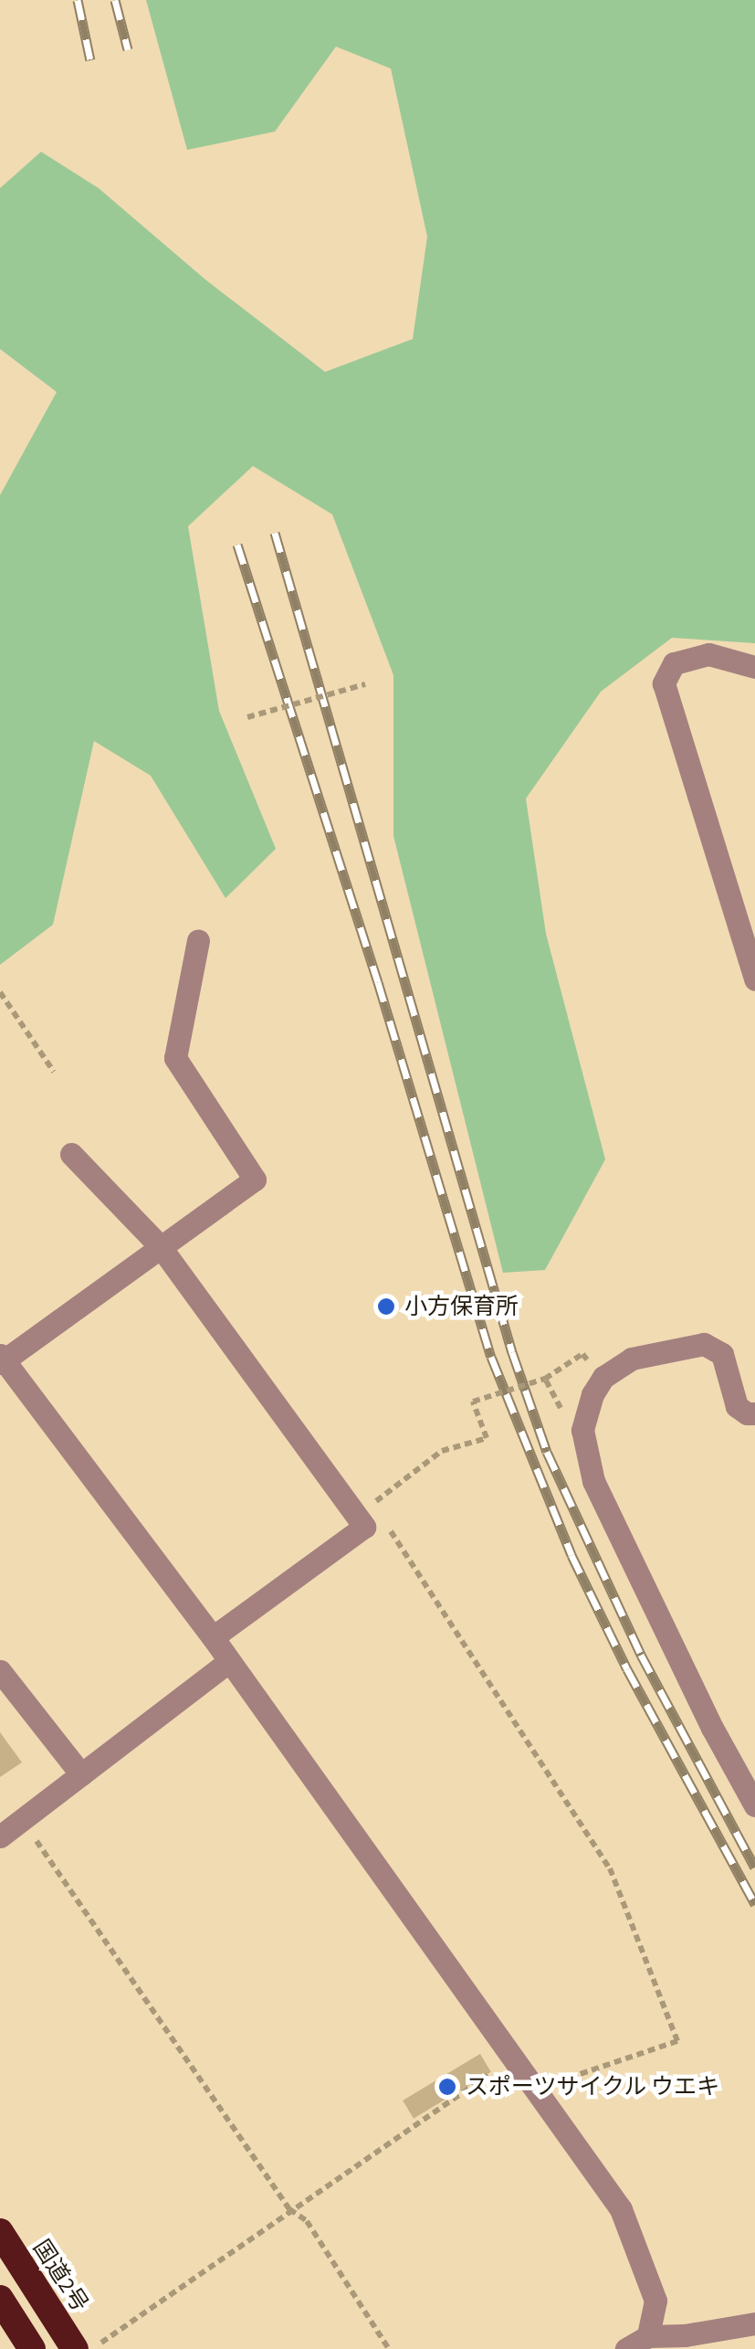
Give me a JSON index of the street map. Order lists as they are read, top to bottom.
{
  "streets": {
    "highway": ["国道2号"]
  },
  "places": ["小方保育所", "スポーツサイクル ウエキ"]
}
